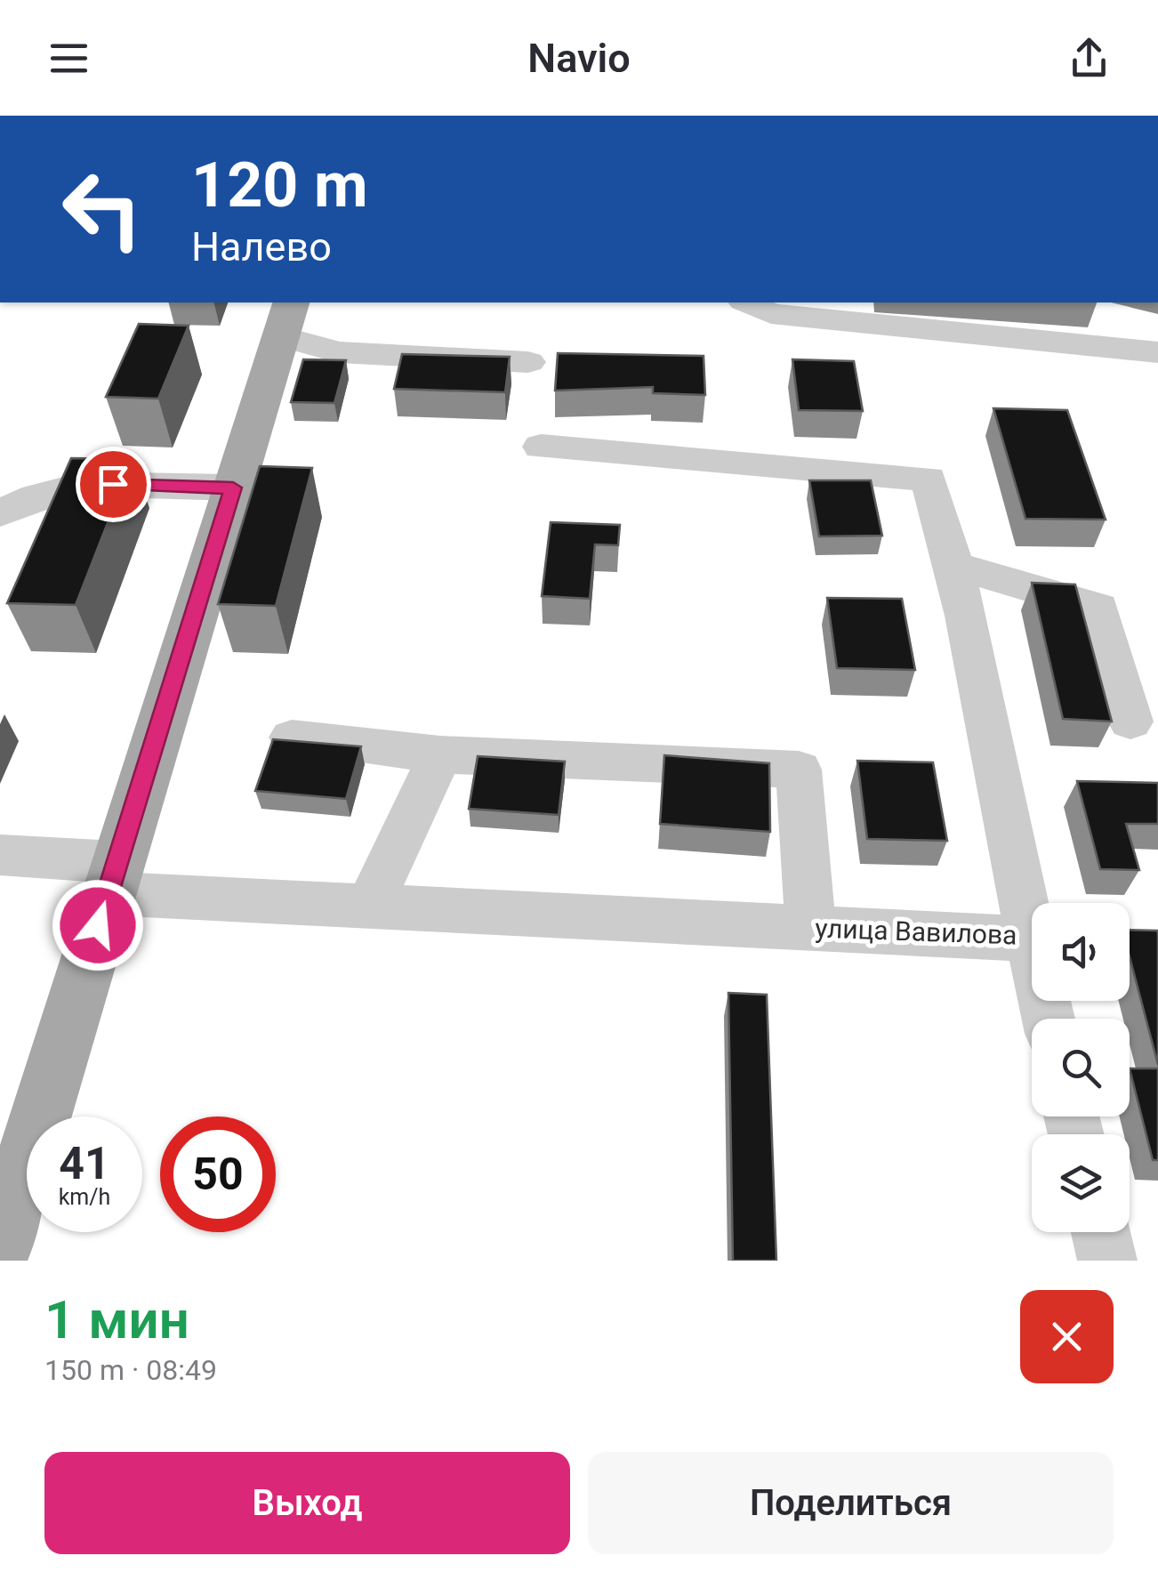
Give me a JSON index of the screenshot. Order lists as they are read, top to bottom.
{
  "streets": {
    "street": ["улица Вавилова"]
  },
  "page": {
    "header": "Navio",
    "turn": ["120 m", "Налево"],
    "speed": "41 km/h",
    "limit": "50",
    "heading": ["1 мин", "150 m · 08:49"],
    "buttons": ["Выход", "Поделиться"]
  }
}
